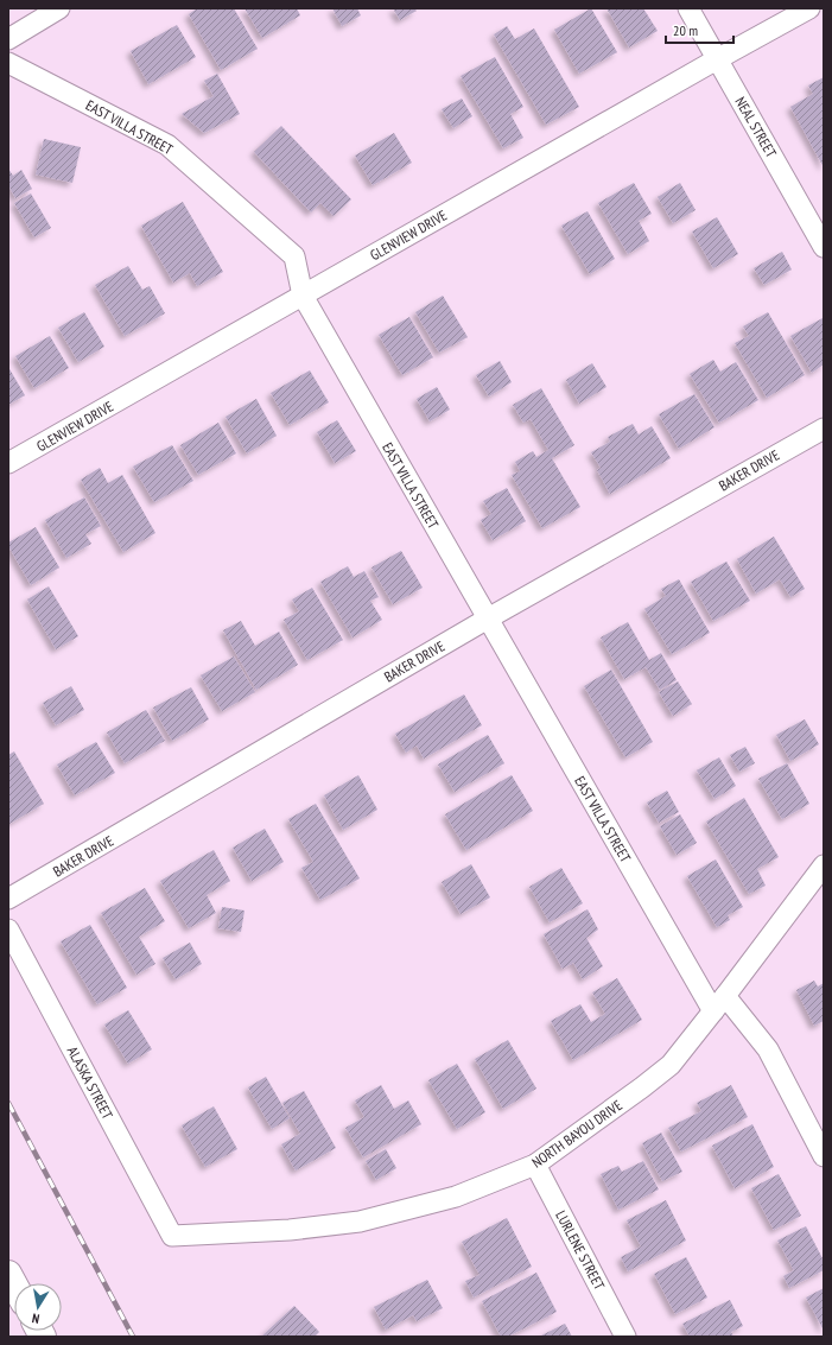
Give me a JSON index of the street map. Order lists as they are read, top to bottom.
{
  "streets": {
    "street": [
      "EAST VILLA STREET",
      "NEAL STREET",
      "GLENVIEW DRIVE",
      "BAKER DRIVE",
      "ALASKA STREET",
      "NORTH BAYOU DRIVE",
      "LURLENE STREET"
    ]
  },
  "crossings": [
    ["EAST VILLA STREET", "GLENVIEW DRIVE"],
    ["EAST VILLA STREET", "BAKER DRIVE"],
    ["EAST VILLA STREET", "NORTH BAYOU DRIVE"],
    ["NEAL STREET", "GLENVIEW DRIVE"],
    ["ALASKA STREET", "NORTH BAYOU DRIVE"],
    ["NORTH BAYOU DRIVE", "LURLENE STREET"]
  ],
  "scale_bar": "20 m",
  "north": "bottom"
}
